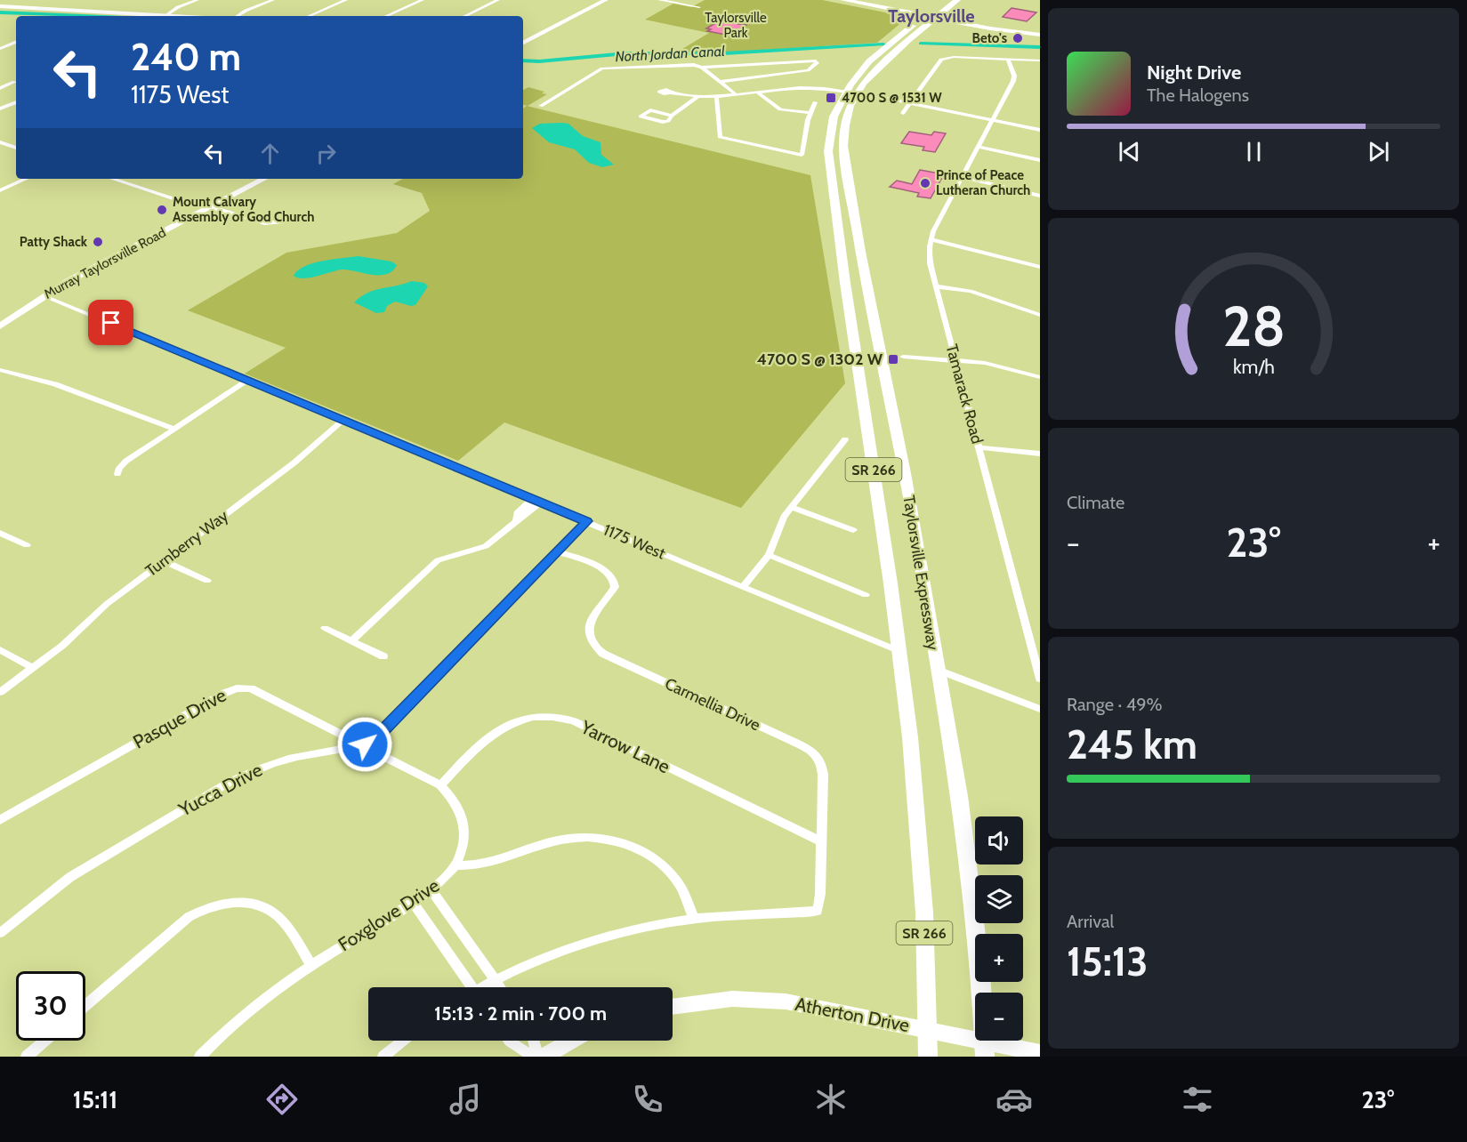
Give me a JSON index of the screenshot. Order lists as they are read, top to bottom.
{
  "streets": {
    "main road": ["SR 266", "Taylorsville Expressway"],
    "street": [
      "Murray Taylorsville Road",
      "Tamarack Road",
      "1175 West",
      "Turnberry Way",
      "Carmellia Drive",
      "Pasque Drive",
      "Yarrow Lane",
      "Yucca Drive",
      "Foxglove Drive",
      "Atherton Drive"
    ]
  },
  "crossings": [
    ["Murray Taylorsville Road", "1175 West"],
    ["SR 266", "Taylorsville Expressway"],
    ["1175 West", "Turnberry Way"],
    ["1175 West", "Taylorsville Expressway"],
    ["Taylorsville Expressway", "Atherton Drive"],
    ["Carmellia Drive", "Yarrow Lane"],
    ["Pasque Drive", "Yucca Drive"]
  ],
  "districts": ["Taylorsville"],
  "water": ["North Jordan Canal"],
  "parks": ["Taylorsville Park"],
  "places": {
    "other": [
      "Beto's",
      "Prince of Peace Lutheran Church",
      "Mount Calvary Assembly of God Church",
      "Patty Shack"
    ],
    "transit": ["4700 S @ 1531 W", "4700 S @ 1302 W"]
  },
  "page": {
    "turn": ["240 m", "1175 West"],
    "song": ["Night Drive", "The Halogens"],
    "tile": [
      "Climate",
      ["Range · 49%", "245 km"],
      ["Arrival", "15:13"]
    ],
    "heat": ["−", "23°", "+"],
    "map_buttons": ["+", "−"],
    "limit": "30",
    "trip": "15:13 · 2 min · 700 m",
    "tabs": ["15:11", "23°"],
    "gauge": ["28", "km/h"]
  }
}
